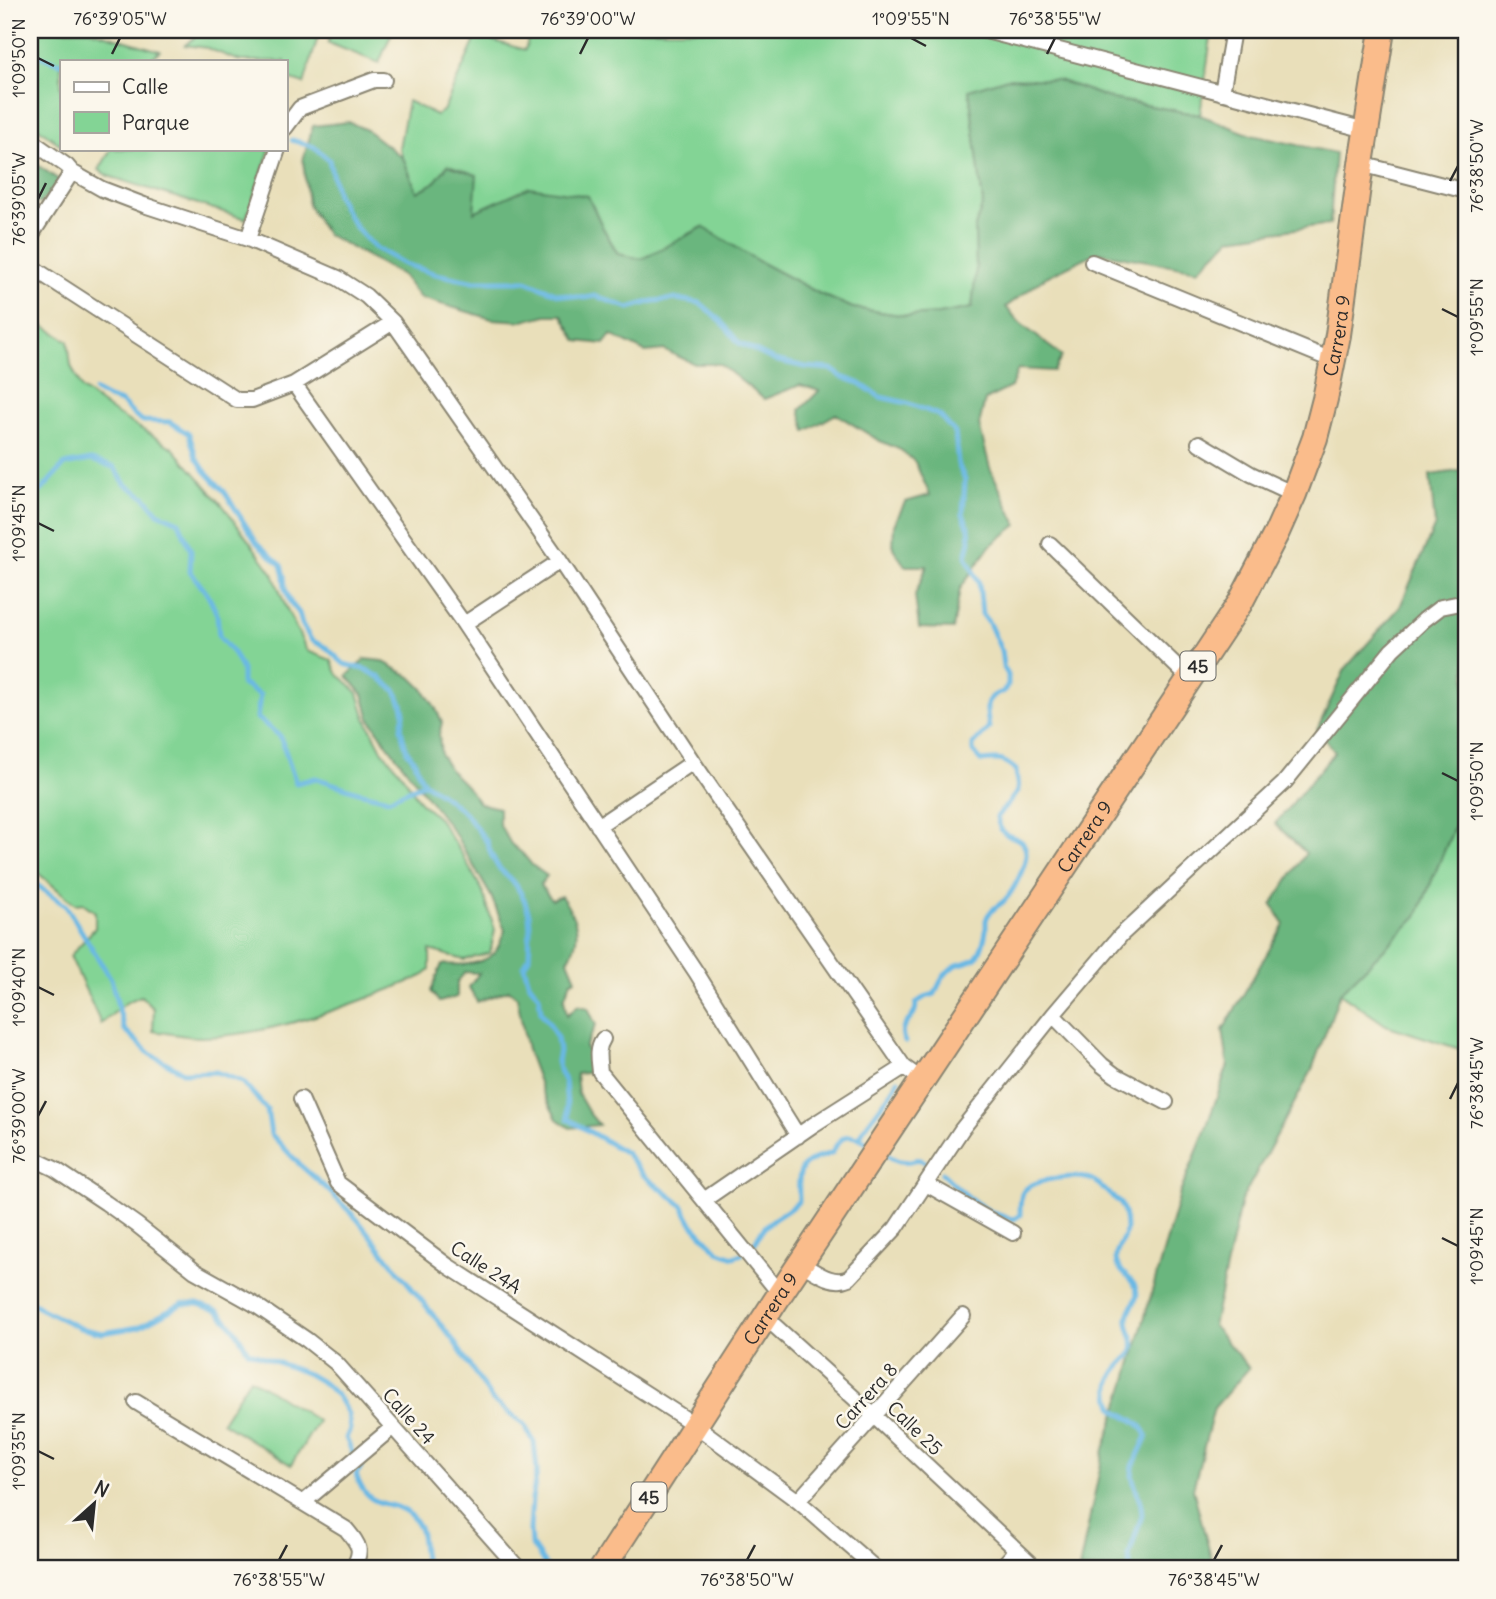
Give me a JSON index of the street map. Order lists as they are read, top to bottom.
{
  "streets": {
    "highway": ["Carrera 9", "45"],
    "street": [
      "Calle 24A",
      "Carrera 8",
      "Calle 24",
      "Calle 25"
    ]
  },
  "crossings": [
    ["Carrera 9", "Calle 24A"],
    ["Carrera 9", "Calle 25"],
    ["Carrera 8", "Calle 25"]
  ],
  "legend": ["Calle", "Parque"],
  "north": "top right",
  "coordinates": [
    "76°39'05\"W",
    "76°39'00\"W",
    "1°09'55\"N",
    "76°38'55\"W",
    "1°09'50\"N",
    "76°38'50\"W",
    "1°09'45\"N",
    "1°09'40\"N",
    "76°38'45\"W",
    "1°09'35\"N"
  ]
}
